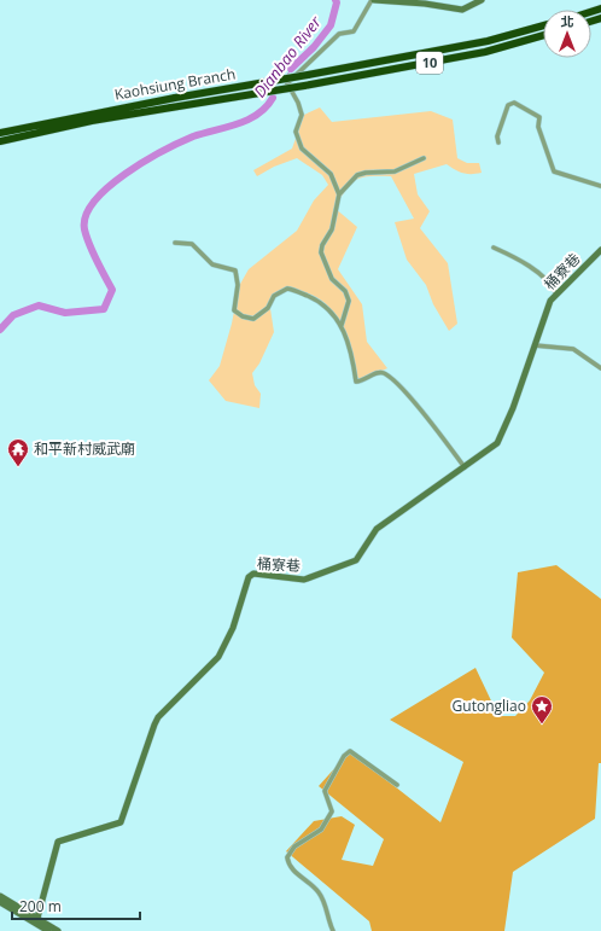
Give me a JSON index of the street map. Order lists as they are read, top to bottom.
{
  "streets": {
    "highway": ["10", "Kaohsiung Branch"],
    "street": ["桶寮巷"]
  },
  "water": ["Dianbao River"],
  "places": {
    "temple": ["和平新村威武廟"],
    "place": ["Gutongliao"]
  },
  "scale_bar": "200 m",
  "north": "top"
}
